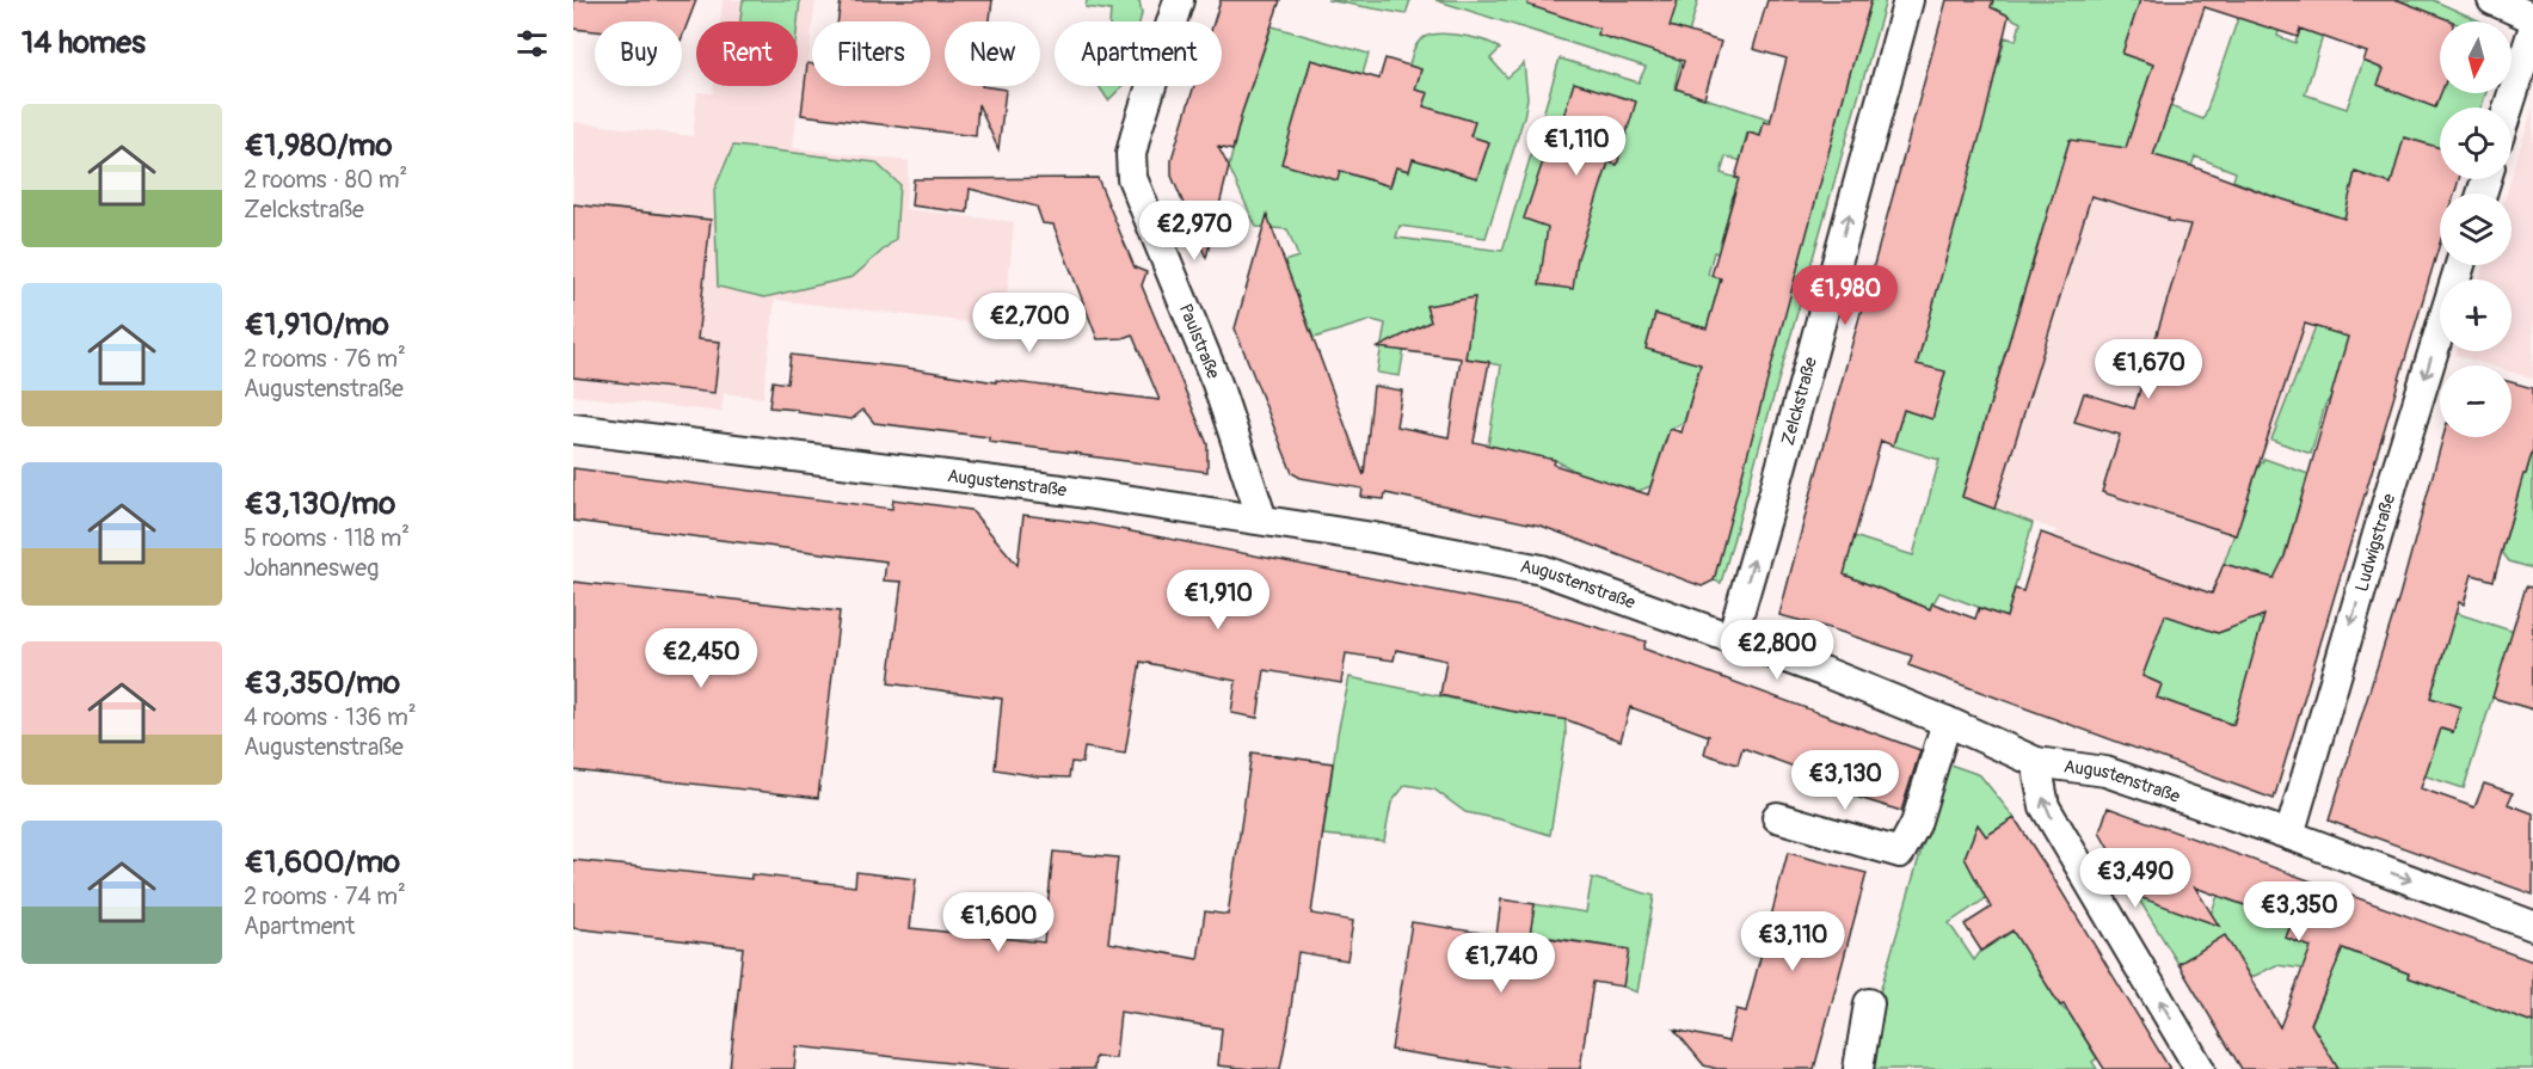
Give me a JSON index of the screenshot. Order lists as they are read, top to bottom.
{
  "streets": {
    "street": [
      "Paulstraße",
      "Zelckstraße",
      "Augustenstraße",
      "Ludwigstraße"
    ]
  },
  "crossings": [
    ["Paulstraße", "Augustenstraße"],
    ["Zelckstraße", "Augustenstraße"],
    ["Augustenstraße", "Ludwigstraße"]
  ],
  "one_way": ["Zelckstraße", "Ludwigstraße"],
  "north": "bottom",
  "page": {
    "heading": "14 homes",
    "map_buttons": ["+", "−"],
    "chip": [
      "Buy",
      "Rent",
      "Filters",
      "New",
      "Apartment"
    ],
    "list": [
      {
        "name": "€1,980/mo",
        "note": "2 rooms · 80 m² · Zelckstraße"
      },
      {
        "name": "€1,910/mo",
        "note": "2 rooms · 76 m² · Augustenstraße"
      },
      {
        "name": "€3,130/mo",
        "note": "5 rooms · 118 m² · Johannesweg"
      },
      {
        "name": "€3,350/mo",
        "note": "4 rooms · 136 m² · Augustenstraße"
      },
      {
        "name": "€1,600/mo",
        "note": "2 rooms · 74 m² · Apartment"
      }
    ],
    "price": [
      "€1,110",
      "€2,970",
      "€1,980",
      "€2,700",
      "€1,670",
      "€1,910",
      "€2,800",
      "€2,450",
      "€3,130",
      "€3,490",
      "€3,350",
      "€1,600",
      "€3,110",
      "€1,740"
    ]
  }
}
